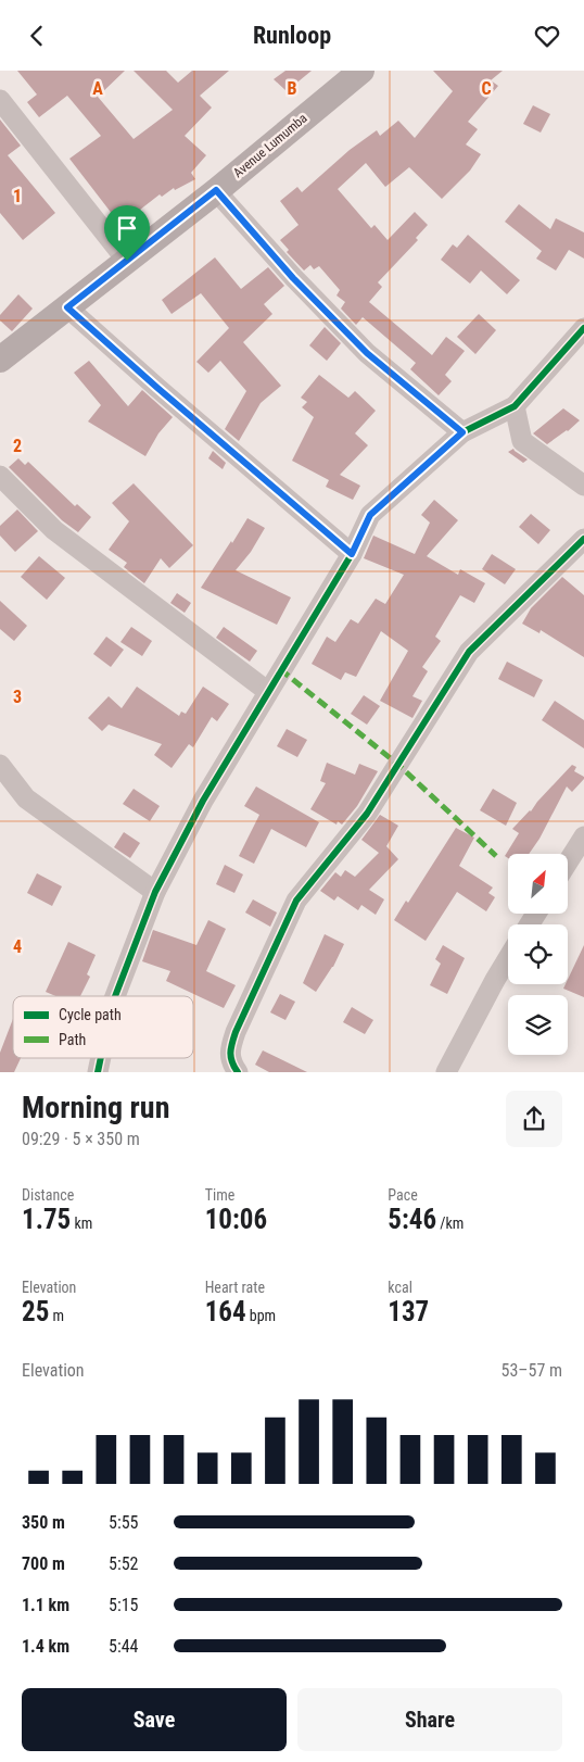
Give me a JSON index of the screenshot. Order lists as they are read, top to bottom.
{
  "streets": {
    "main road": ["Avenue Lumumba"]
  },
  "legend": ["Cycle path", "Path"],
  "north": "top right",
  "page": {
    "header": "Runloop",
    "heading": ["Morning run", "09:29 · 5 × 350 m"],
    "stats": [
      ["Distance", "1.75 km"],
      ["Time", "10:06"],
      ["Pace", "5:46 /km"],
      ["Elevation", "25 m"],
      ["Heart rate", "164 bpm"],
      ["kcal", "137"]
    ],
    "chart": ["Elevation", "53–57 m"],
    "list": [
      {
        "name": "350 m",
        "note": "5:55"
      },
      {
        "name": "700 m",
        "note": "5:52"
      },
      {
        "name": "1.1 km",
        "note": "5:15"
      },
      {
        "name": "1.4 km",
        "note": "5:44"
      }
    ],
    "buttons": ["Save", "Share"]
  },
  "grid": {
    "columns": ["A", "B", "C"],
    "rows": [
      "1",
      "2",
      "3",
      "4"
    ]
  }
}
